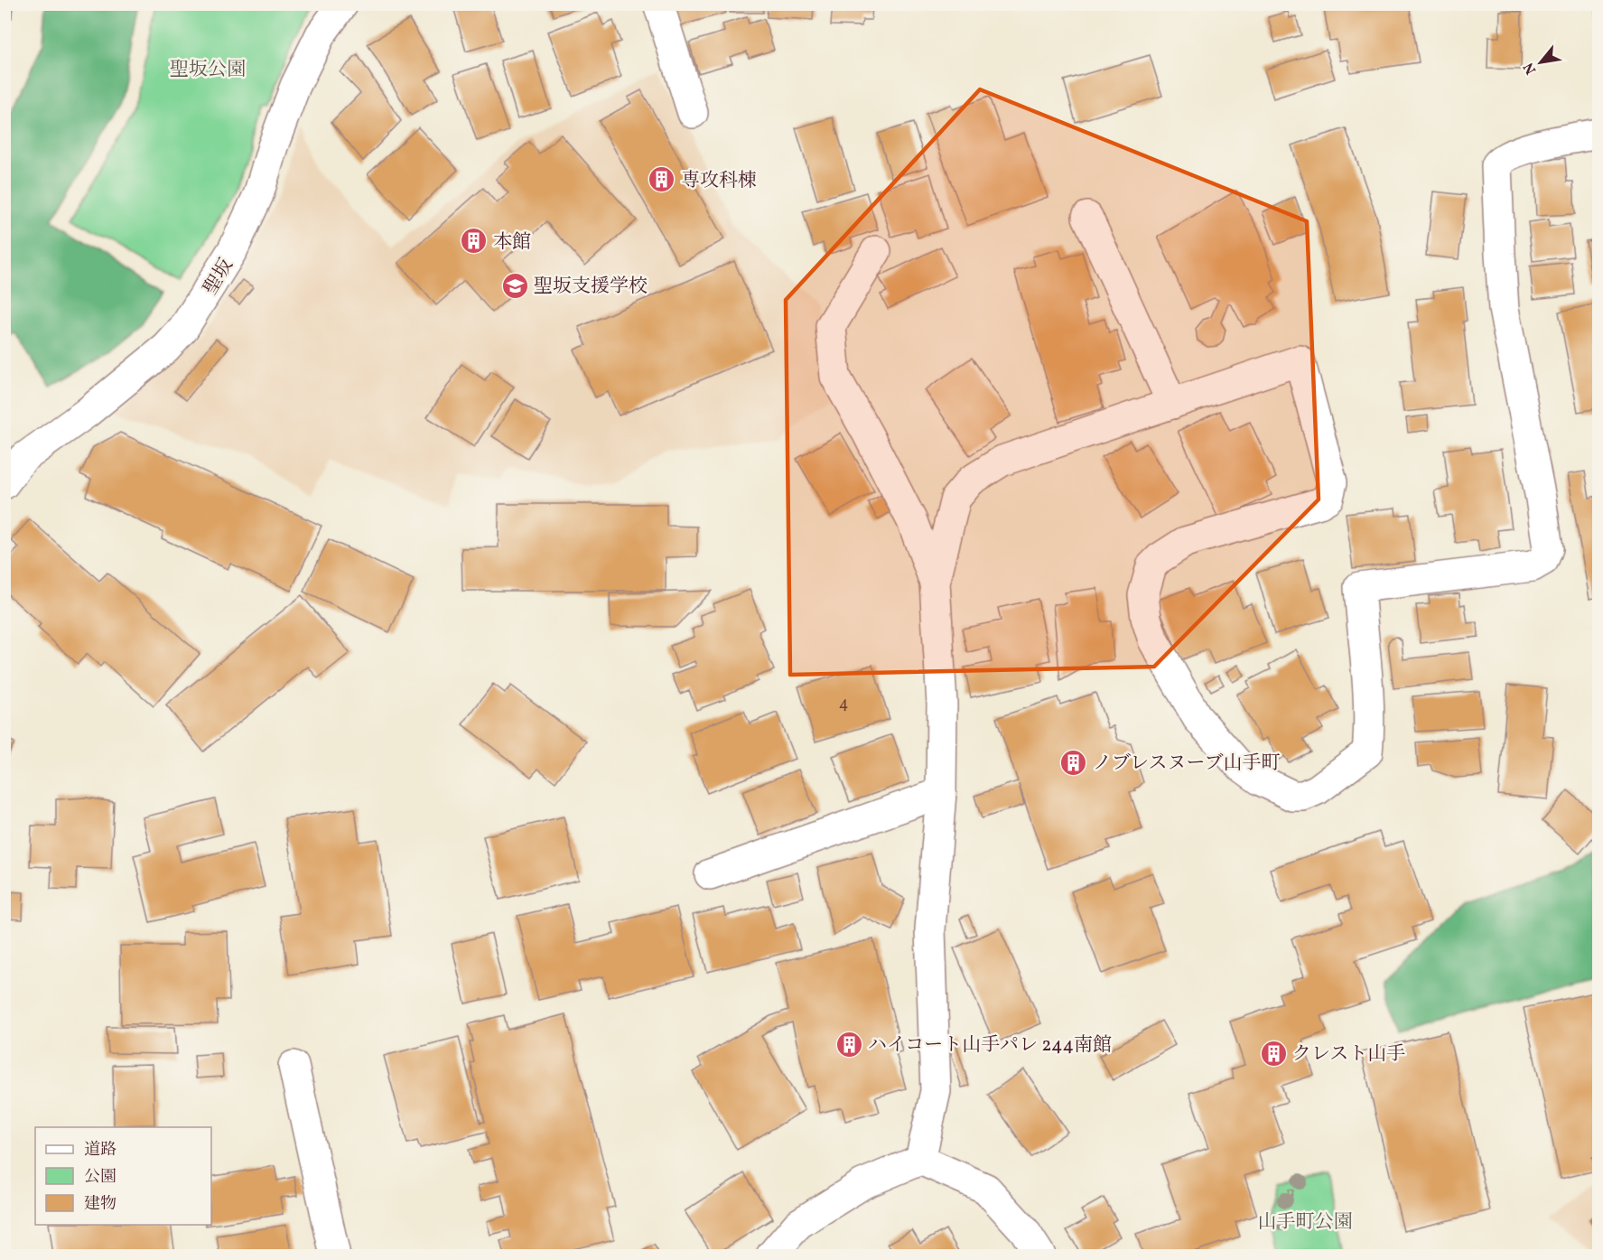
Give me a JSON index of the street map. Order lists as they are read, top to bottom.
{
  "streets": {
    "street": ["聖坂"]
  },
  "parks": ["聖坂公園", "山手町公園"],
  "places": {
    "building": [
      "専攻科棟",
      "本館",
      "ノブレスヌーブ山手町",
      "ハイコート山手パレ 244南館",
      "クレスト山手"
    ],
    "school or university": ["聖坂支援学校"]
  },
  "house_numbers": ["4"],
  "legend": ["道路", "公園", "建物"],
  "north": "bottom left"
}
